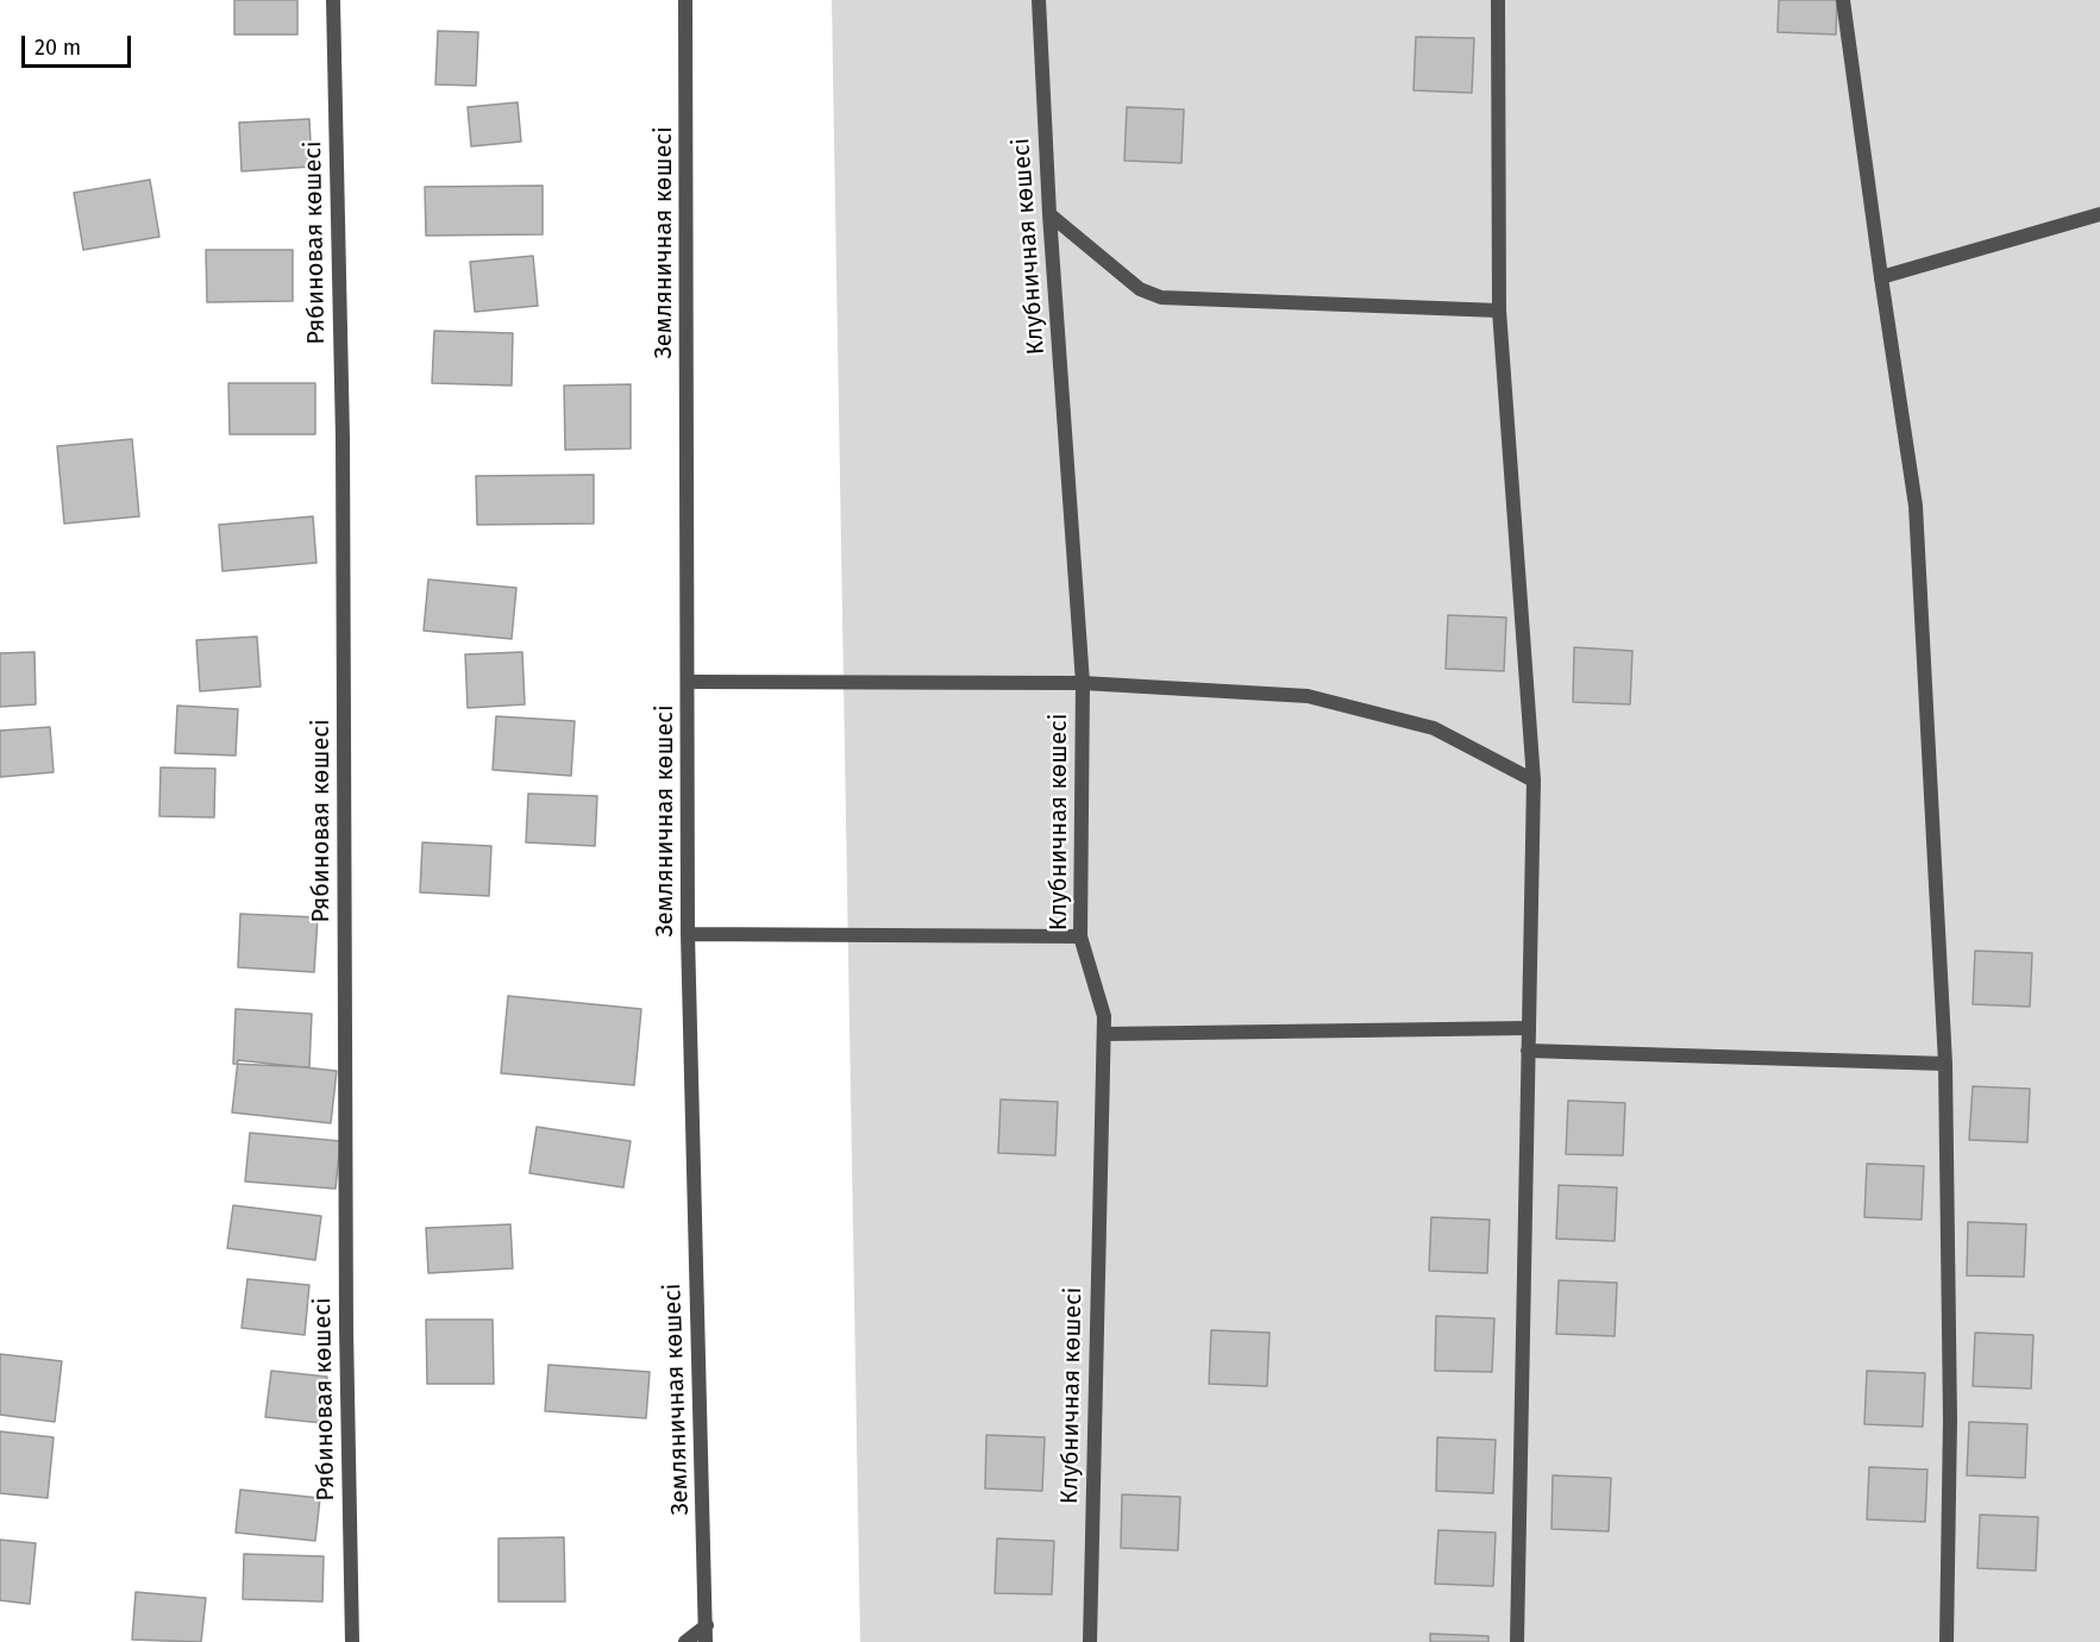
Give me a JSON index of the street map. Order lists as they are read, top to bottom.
{
  "streets": {
    "street": ["Рябиновая көшесі", "Земляничная көшесі", "Клубничная көшесі"]
  },
  "scale_bar": "20 m"
}
